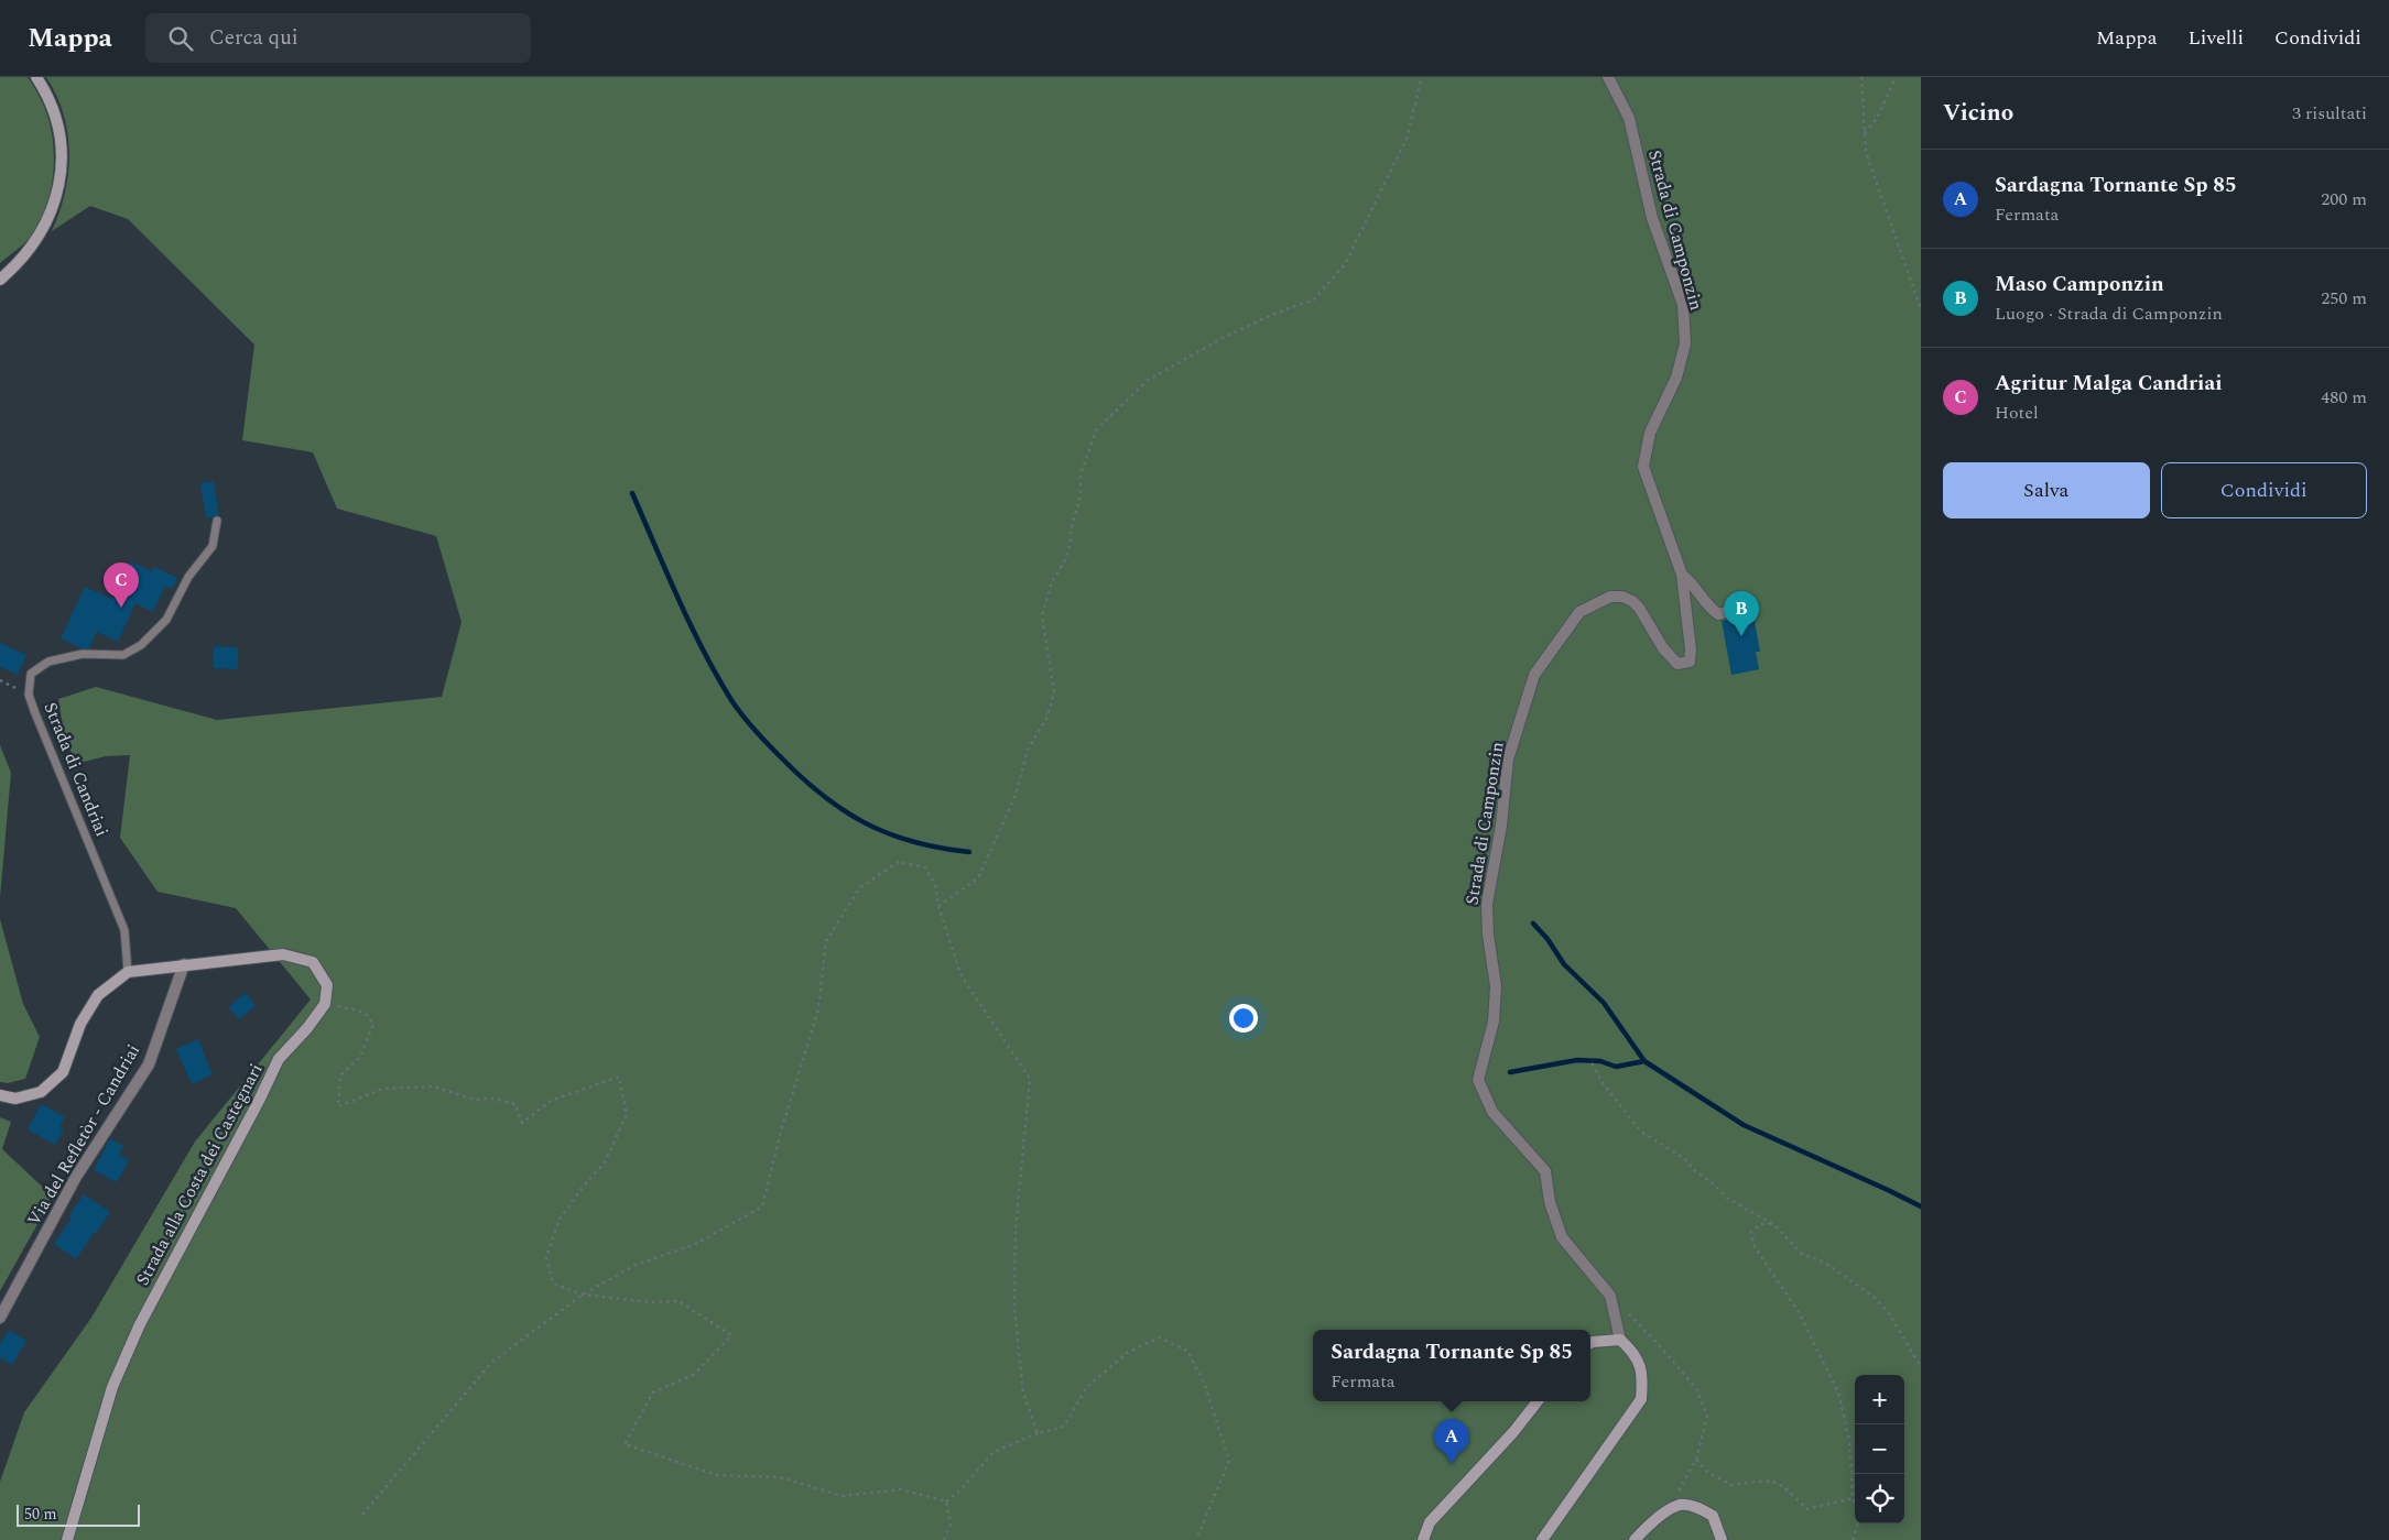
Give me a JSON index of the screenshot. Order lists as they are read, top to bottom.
{
  "streets": {
    "street": ["Strada di Camponzin", "Via del Refletòr - Candriai", "Strada alla Costa dei Castegnari"],
    "lane": ["Strada di Candriai"]
  },
  "crossings": [
    ["Via del Refletòr - Candriai", "Strada alla Costa dei Castegnari"]
  ],
  "scale_bar": "50 m",
  "page": {
    "header": "Mappa",
    "search": "Cerca qui",
    "nav": ["Mappa", "Livelli", "Condividi"],
    "heading": ["Vicino", "3 risultati"],
    "list": [
      {
        "mark": "A",
        "name": "Sardagna Tornante Sp 85",
        "note": "Fermata",
        "value": "200 m"
      },
      {
        "mark": "B",
        "name": "Maso Camponzin",
        "note": "Luogo · Strada di Camponzin",
        "value": "250 m"
      },
      {
        "mark": "C",
        "name": "Agritur Malga Candriai",
        "note": "Hotel",
        "value": "480 m"
      }
    ],
    "buttons": ["Salva", "Condividi"],
    "pins": ["C", "B", "A"],
    "popup": ["Sardagna Tornante Sp 85", "Fermata"],
    "map_buttons": ["+", "−"],
    "scale": "50 m"
  }
}
